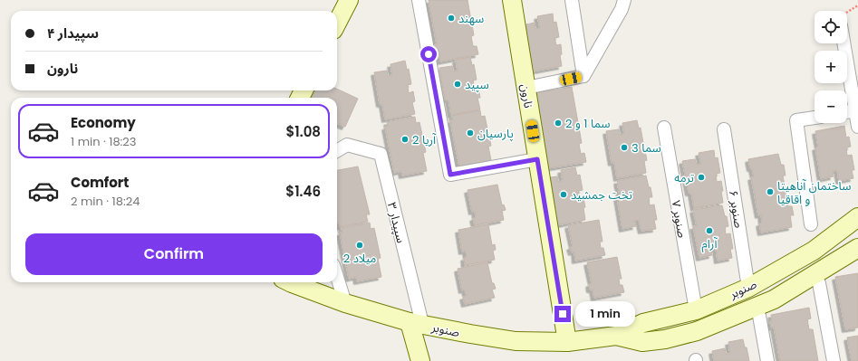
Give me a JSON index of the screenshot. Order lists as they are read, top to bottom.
{
  "streets": {
    "street": [
      "نارون",
      "صنوبر ۶",
      "صنوبر ۷",
      "سپیدار ۳",
      "صنوبر"
    ]
  },
  "crossings": [
    ["نارون", "صنوبر"],
    ["صنوبر ۶", "صنوبر"],
    ["صنوبر ۷", "صنوبر"],
    ["سپیدار ۳", "صنوبر"]
  ],
  "places": [
    "سهند",
    "سپید",
    "سما 1 و 2",
    "پارسیان",
    "آریا 2",
    "سما 3",
    "ترمه",
    "ساختمان آناهیتا و اقاقیا",
    "تخت جمشید",
    "آرام",
    "میلاد 2"
  ],
  "page": {
    "map_buttons": ["+", "−"],
    "banner": ["سپیدار ۴", "نارون"],
    "list": [
      {
        "name": "Economy",
        "note": "1 min · 18:23",
        "value": "$1.08"
      },
      {
        "name": "Comfort",
        "note": "2 min · 18:24",
        "value": "$1.46"
      }
    ],
    "buttons": "Confirm",
    "bubble": "1 min"
  }
}
